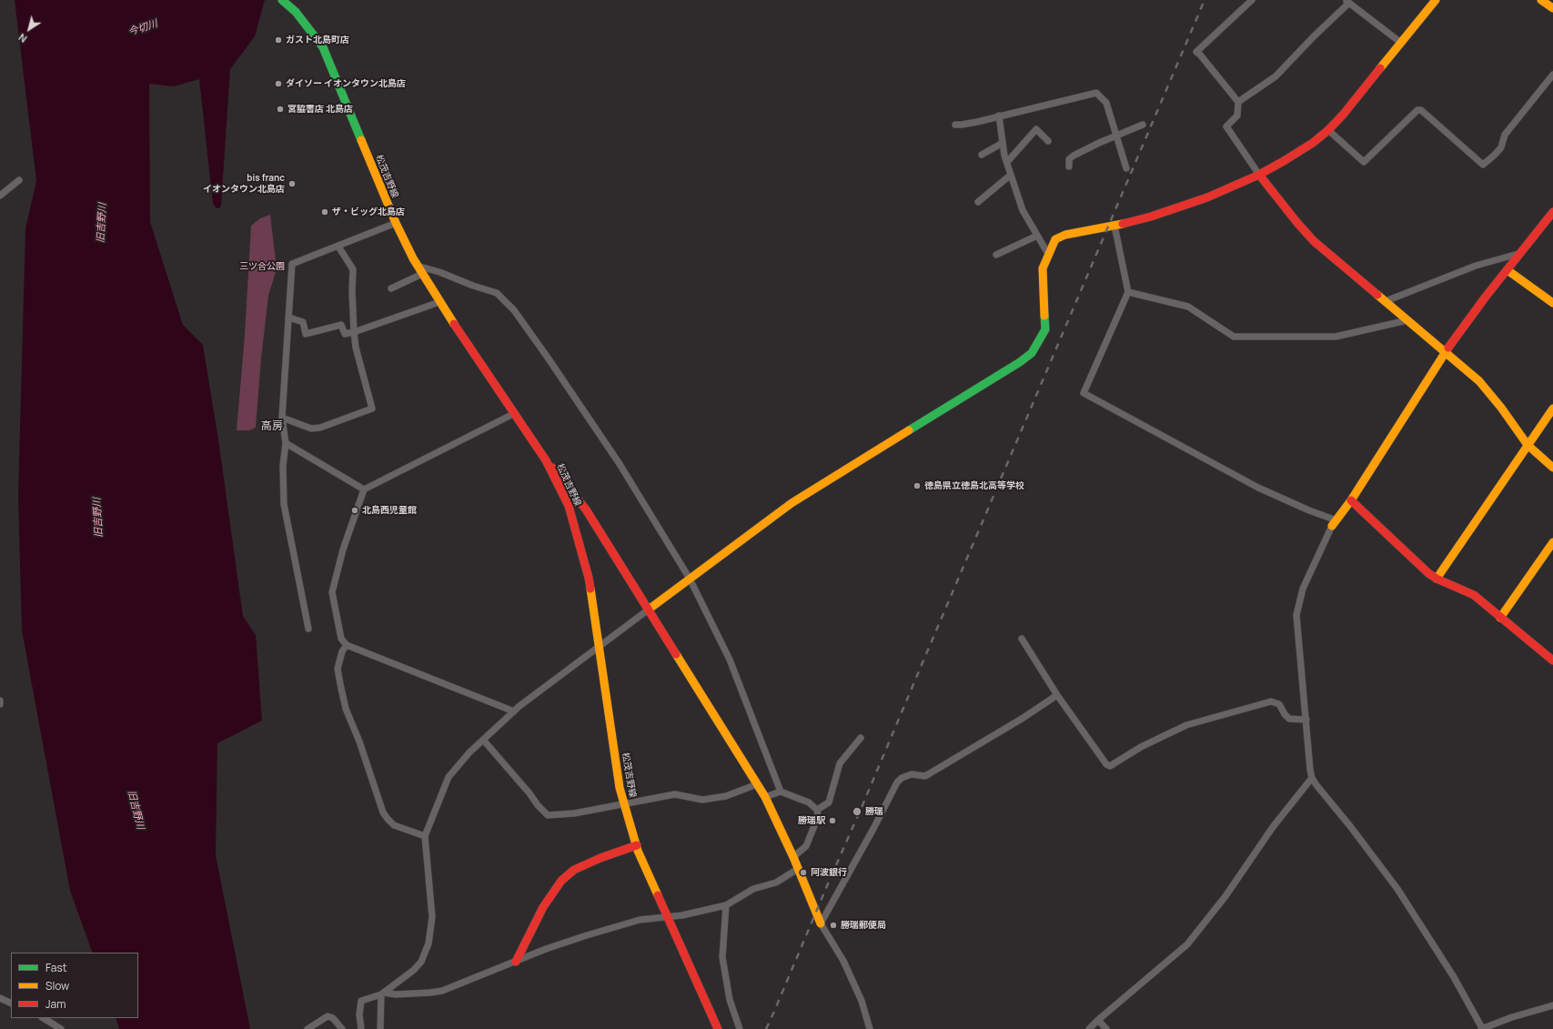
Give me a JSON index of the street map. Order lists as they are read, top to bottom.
{
  "streets": {
    "street": ["松茂吉野線"]
  },
  "districts": ["高房"],
  "water": ["今切川", "旧吉野川"],
  "parks": ["三ツ合公園"],
  "places": [
    "ガスト北島町店",
    "ダイソー イオンタウン北島店",
    "宮脇書店 北島店",
    "bis franc イオンタウン北島店",
    "ザ・ビッグ北島店",
    "徳島県立徳島北高等学校",
    "北島西児童館",
    "勝瑞",
    "勝瑞駅",
    "阿波銀行",
    "勝瑞郵便局"
  ],
  "legend": ["Fast", "Slow", "Jam"],
  "north": "bottom left"
}
